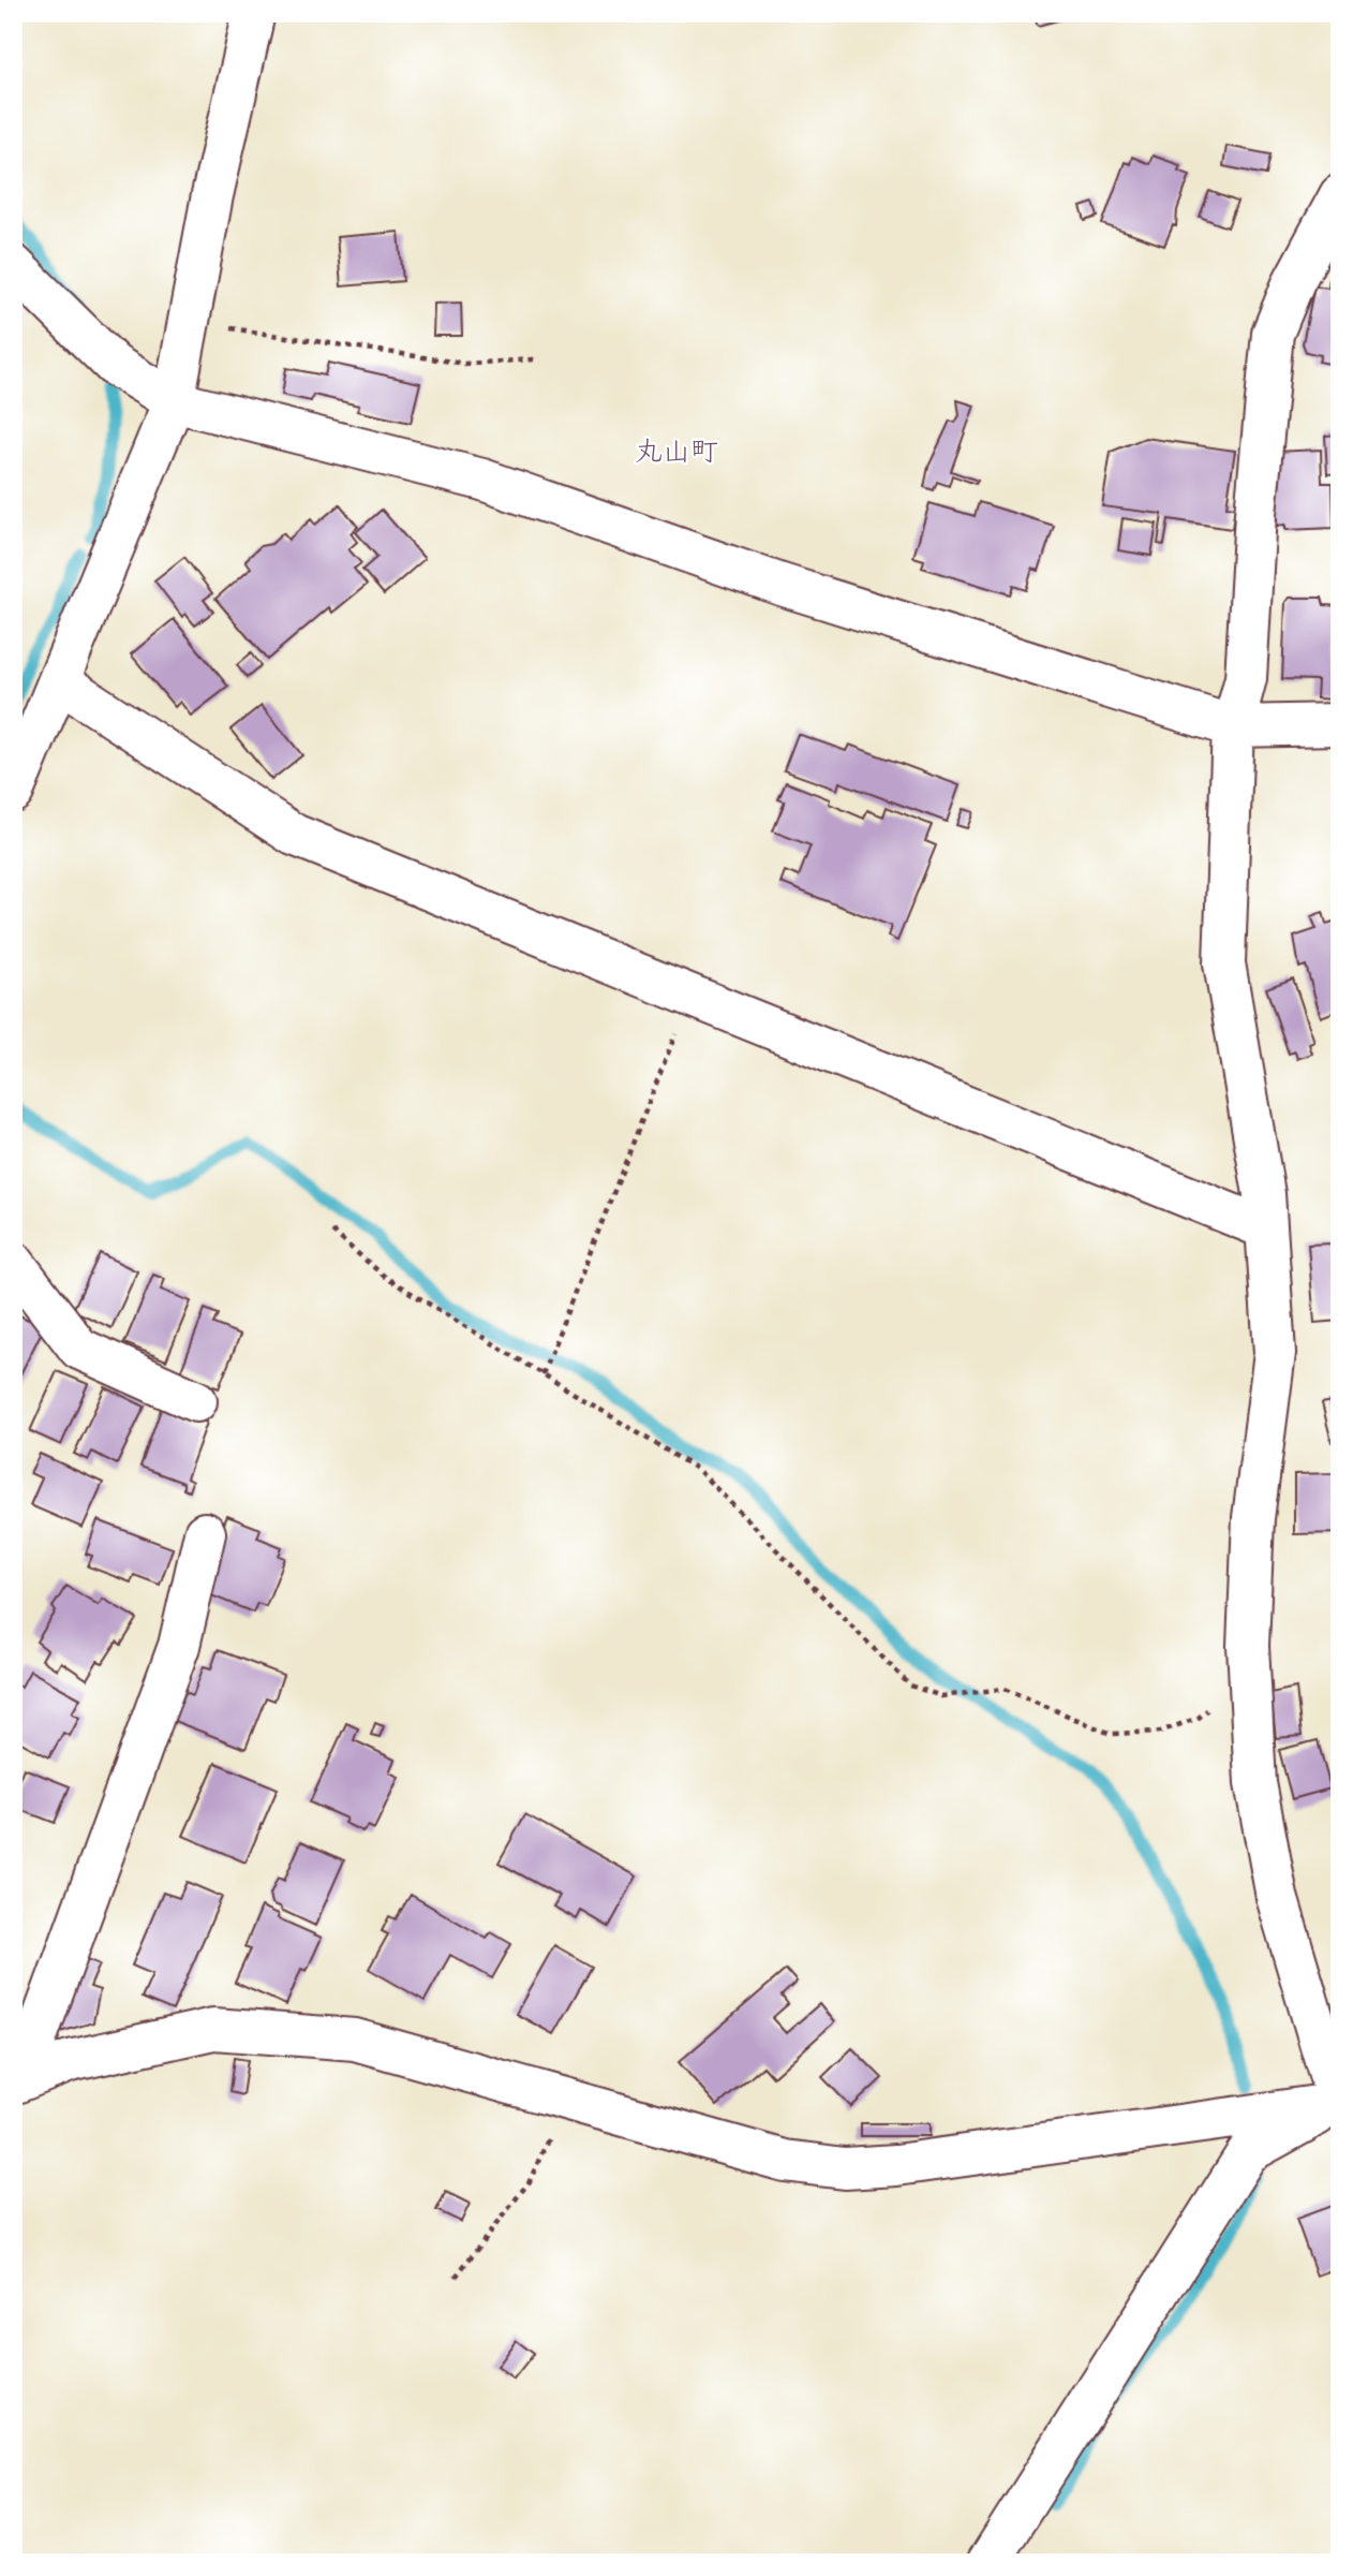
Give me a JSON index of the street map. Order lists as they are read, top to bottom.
{
  "districts": ["丸山町"]
}
